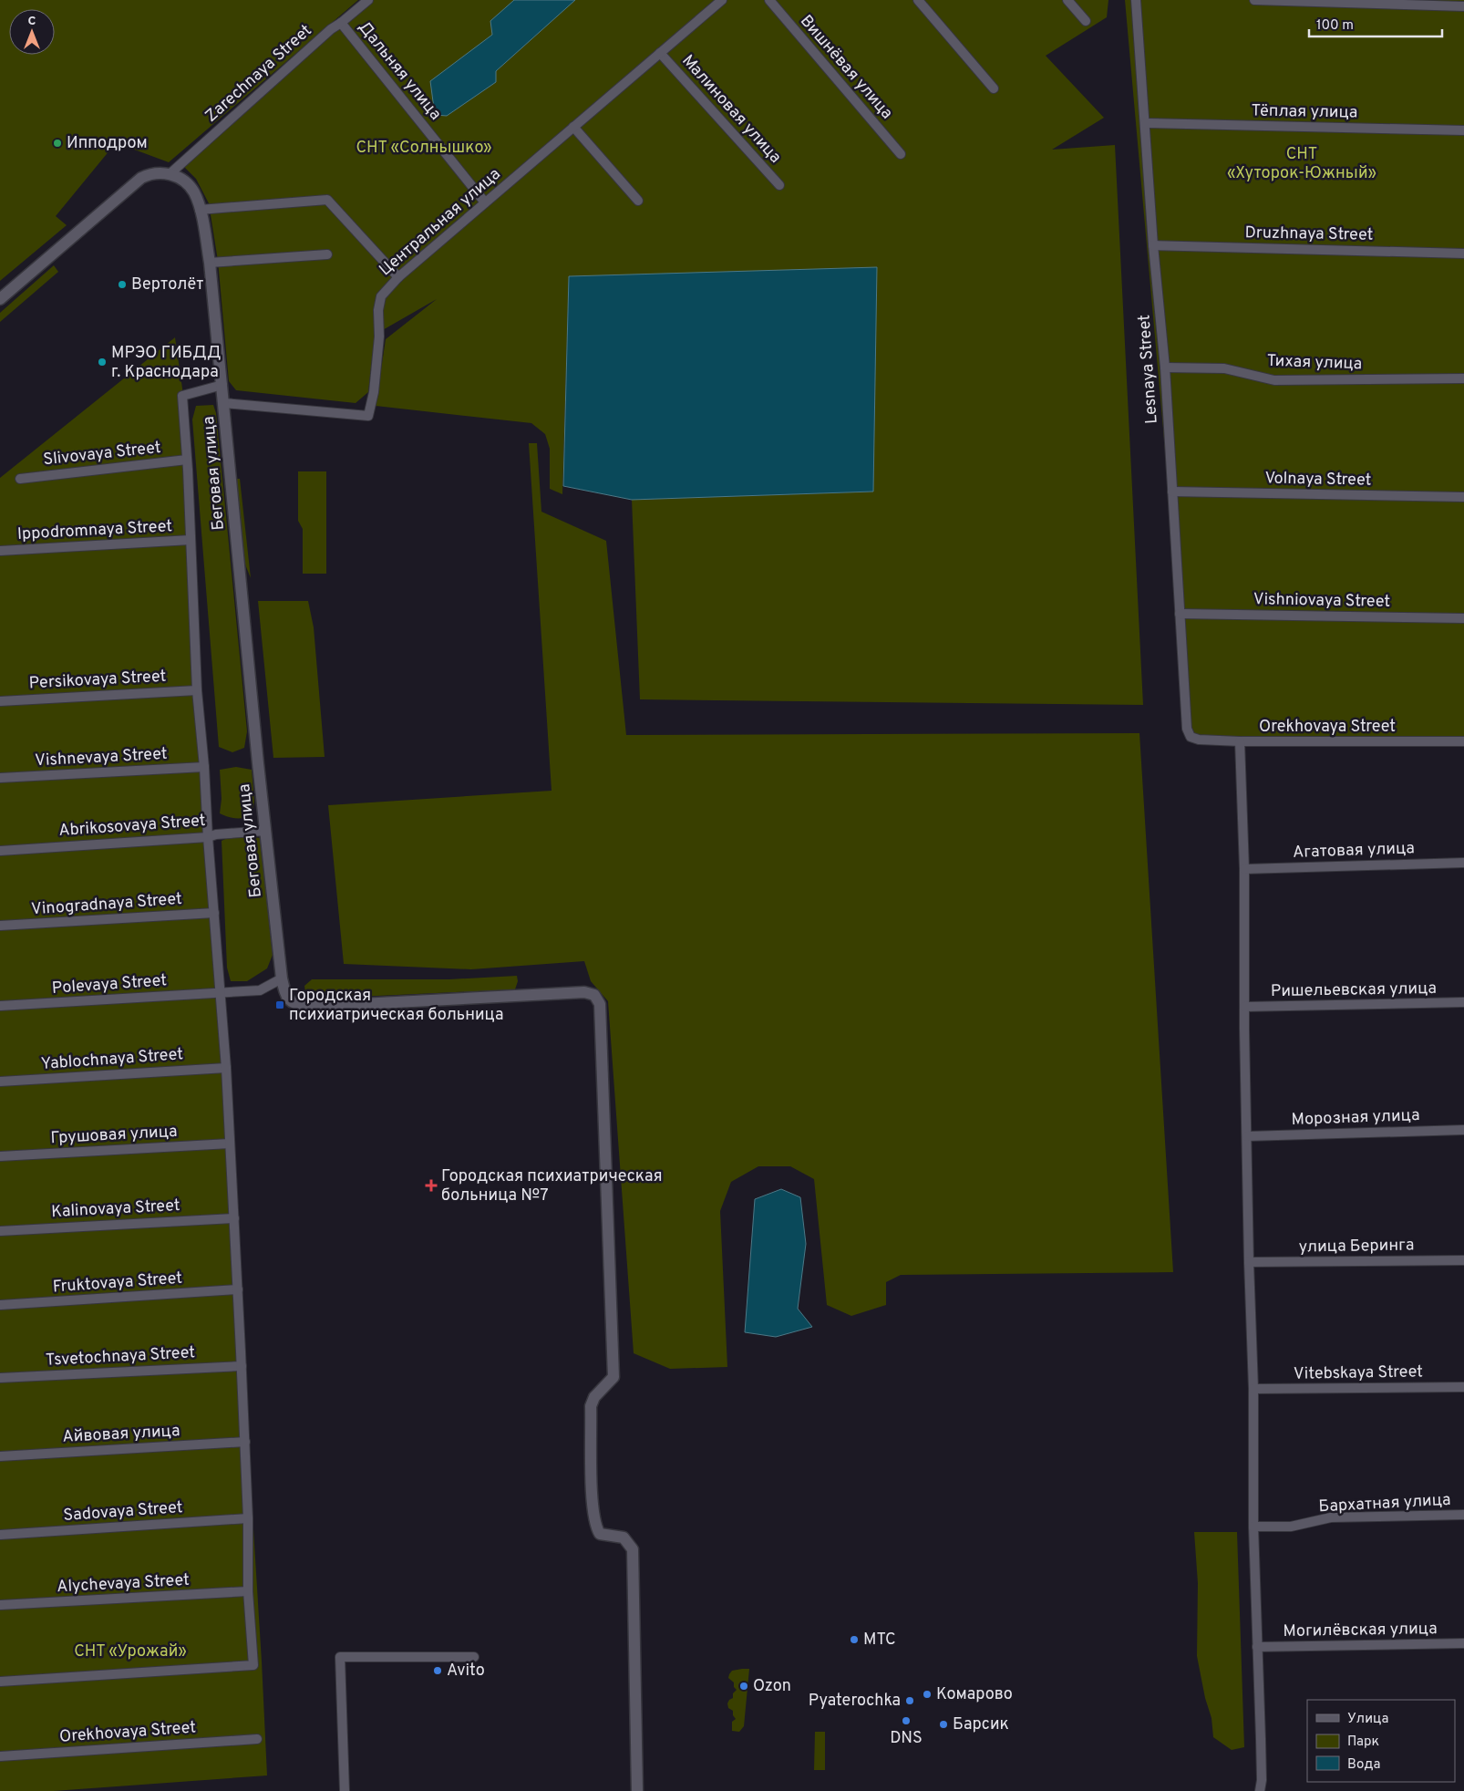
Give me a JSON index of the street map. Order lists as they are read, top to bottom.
{
  "streets": {
    "street": [
      "Вишнёвая улица",
      "Дальняя улица",
      "Zarechnaya Street",
      "Малиновая улица",
      "Тёплая улица",
      "Центральная улица",
      "Druzhnaya Street",
      "Тихая улица",
      "Lesnaya Street",
      "Slivovaya Street",
      "Беговая улица",
      "Volnaya Street",
      "Ippodromnaya Street",
      "Vishniovaya Street",
      "Persikovaya Street",
      "Orekhovaya Street",
      "Vishnevaya Street",
      "Abrikosovaya Street",
      "Агатовая улица",
      "Vinogradnaya Street",
      "Polevaya Street",
      "Ришельевская улица",
      "Yablochnaya Street",
      "Морозная улица",
      "Грушовая улица",
      "Kalinovaya Street",
      "улица Беринга",
      "Fruktovaya Street",
      "Tsvetochnaya Street",
      "Vitebskaya Street",
      "Айвовая улица",
      "Бархатная улица",
      "Sadovaya Street",
      "Alychevaya Street",
      "Могилёвская улица"
    ]
  },
  "crossings": [
    ["Дальняя улица", "Zarechnaya Street"],
    ["Дальняя улица", "Центральная улица"],
    ["Zarechnaya Street", "Беговая улица"],
    ["Малиновая улица", "Центральная улица"],
    ["Тёплая улица", "Lesnaya Street"],
    ["Центральная улица", "Беговая улица"],
    ["Druzhnaya Street", "Lesnaya Street"],
    ["Тихая улица", "Lesnaya Street"],
    ["Lesnaya Street", "Volnaya Street"],
    ["Lesnaya Street", "Vishniovaya Street"],
    ["Lesnaya Street", "Orekhovaya Street"],
    ["Беговая улица", "Abrikosovaya Street"],
    ["Беговая улица", "Polevaya Street"]
  ],
  "parks": ["СНТ «Солнышко»", "СНТ «Хуторок-Южный»", "СНТ «Урожай»"],
  "places": {
    "other": [
      "Ипподром",
      "Вертолёт",
      "МРЭО ГИБДД г. Краснодара",
      "МТС",
      "Avito",
      "Ozon",
      "Комарово",
      "Pyaterochka",
      "DNS",
      "Барсик"
    ],
    "transit": ["Городская психиатрическая больница"],
    "health": ["Городская психиатрическая больница №7"]
  },
  "legend": ["Улица", "Парк", "Вода"],
  "scale_bar": "100 m",
  "north": "top"
}
